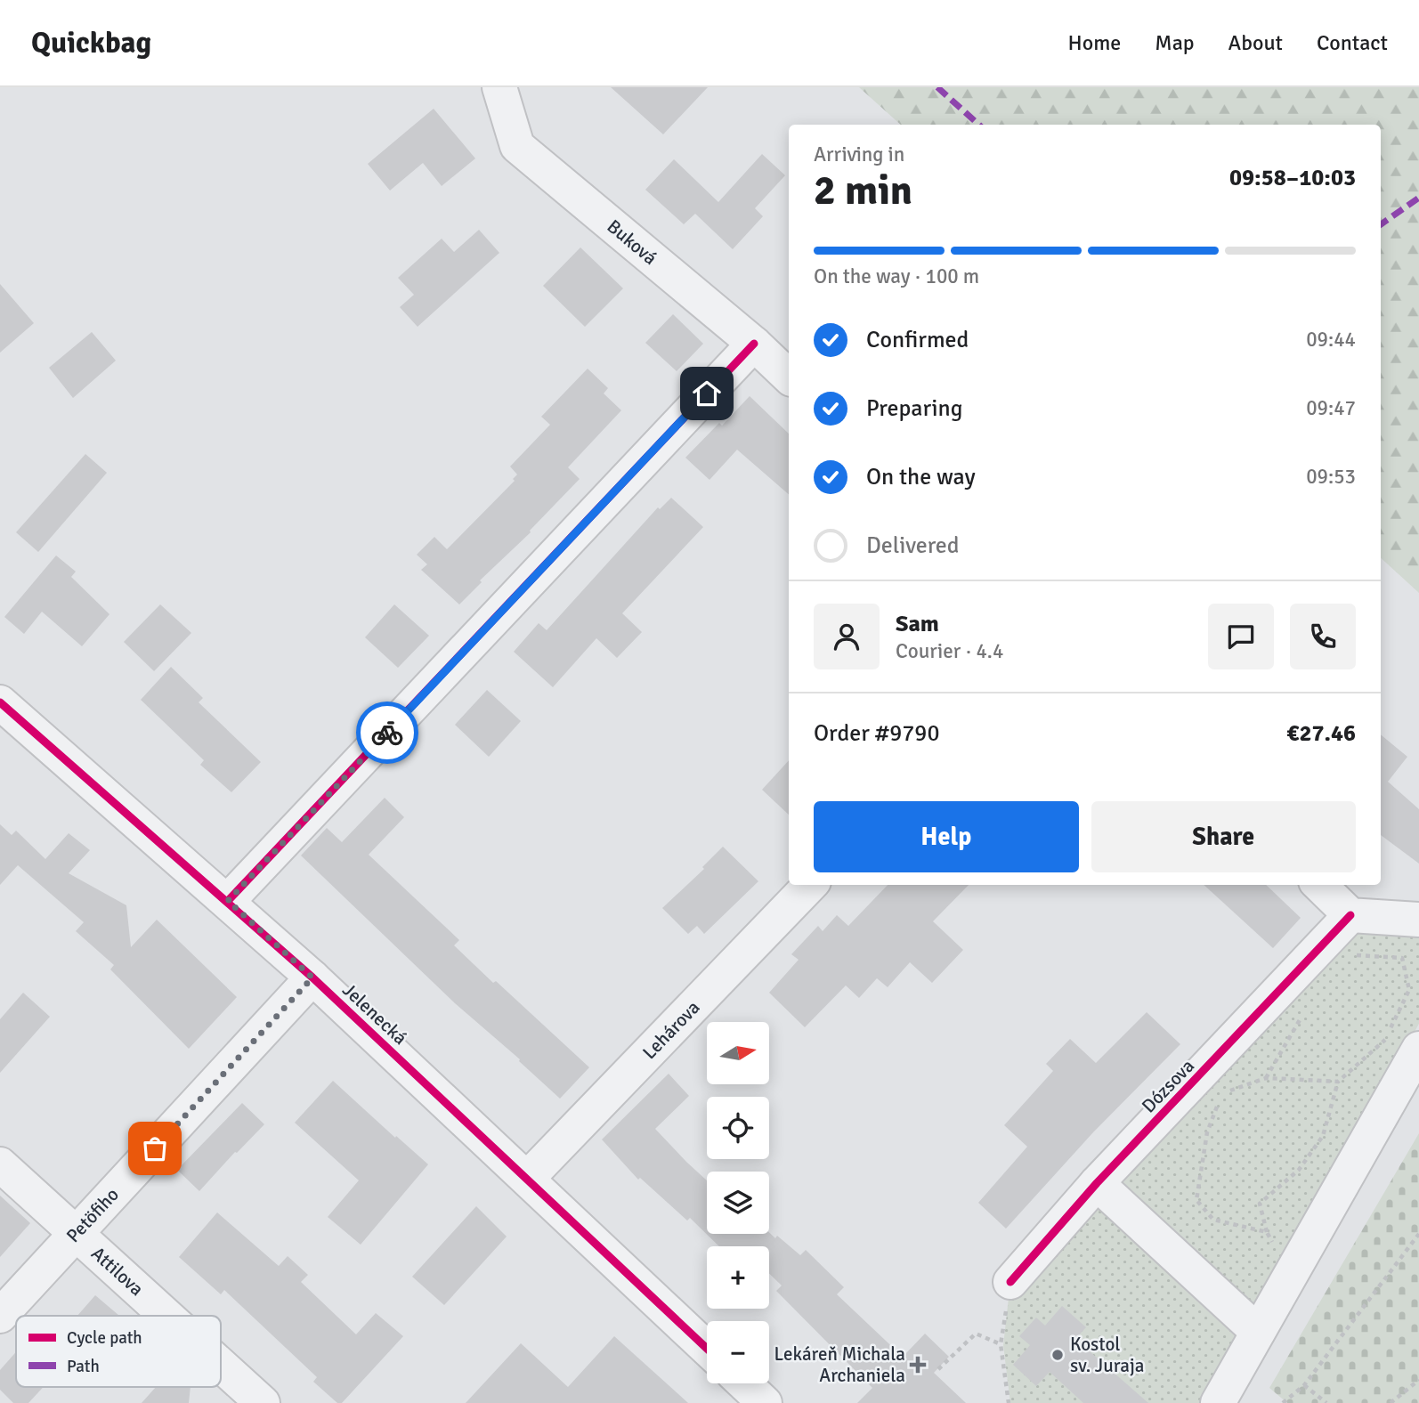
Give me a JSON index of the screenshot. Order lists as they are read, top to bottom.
{
  "streets": {
    "street": [
      "Buková",
      "Jelenecká",
      "Lehárova",
      "Dózsova",
      "Petöfiho",
      "Attilova"
    ]
  },
  "crossings": [
    ["Jelenecká", "Lehárova"],
    ["Jelenecká", "Petöfiho"],
    ["Petöfiho", "Attilova"]
  ],
  "places": {
    "other": ["Kostol sv. Juraja"],
    "health": ["Lekáreň Michala Archaniela"]
  },
  "legend": ["Cycle path", "Path"],
  "north": "right",
  "page": {
    "header": "Quickbag",
    "nav": [
      "Home",
      "Map",
      "About",
      "Contact"
    ],
    "heading": ["2 min", "Arriving in", "09:58–10:03"],
    "panel": [
      "Sam",
      "Courier · 4.4",
      "Order #9790",
      "€27.46"
    ],
    "bar": "On the way · 100 m",
    "list": [
      ["Confirmed", "09:44"],
      ["Preparing", "09:47"],
      ["On the way", "09:53"],
      "Delivered"
    ],
    "buttons": ["Help", "Share"],
    "map_buttons": ["+", "−"]
  }
}
